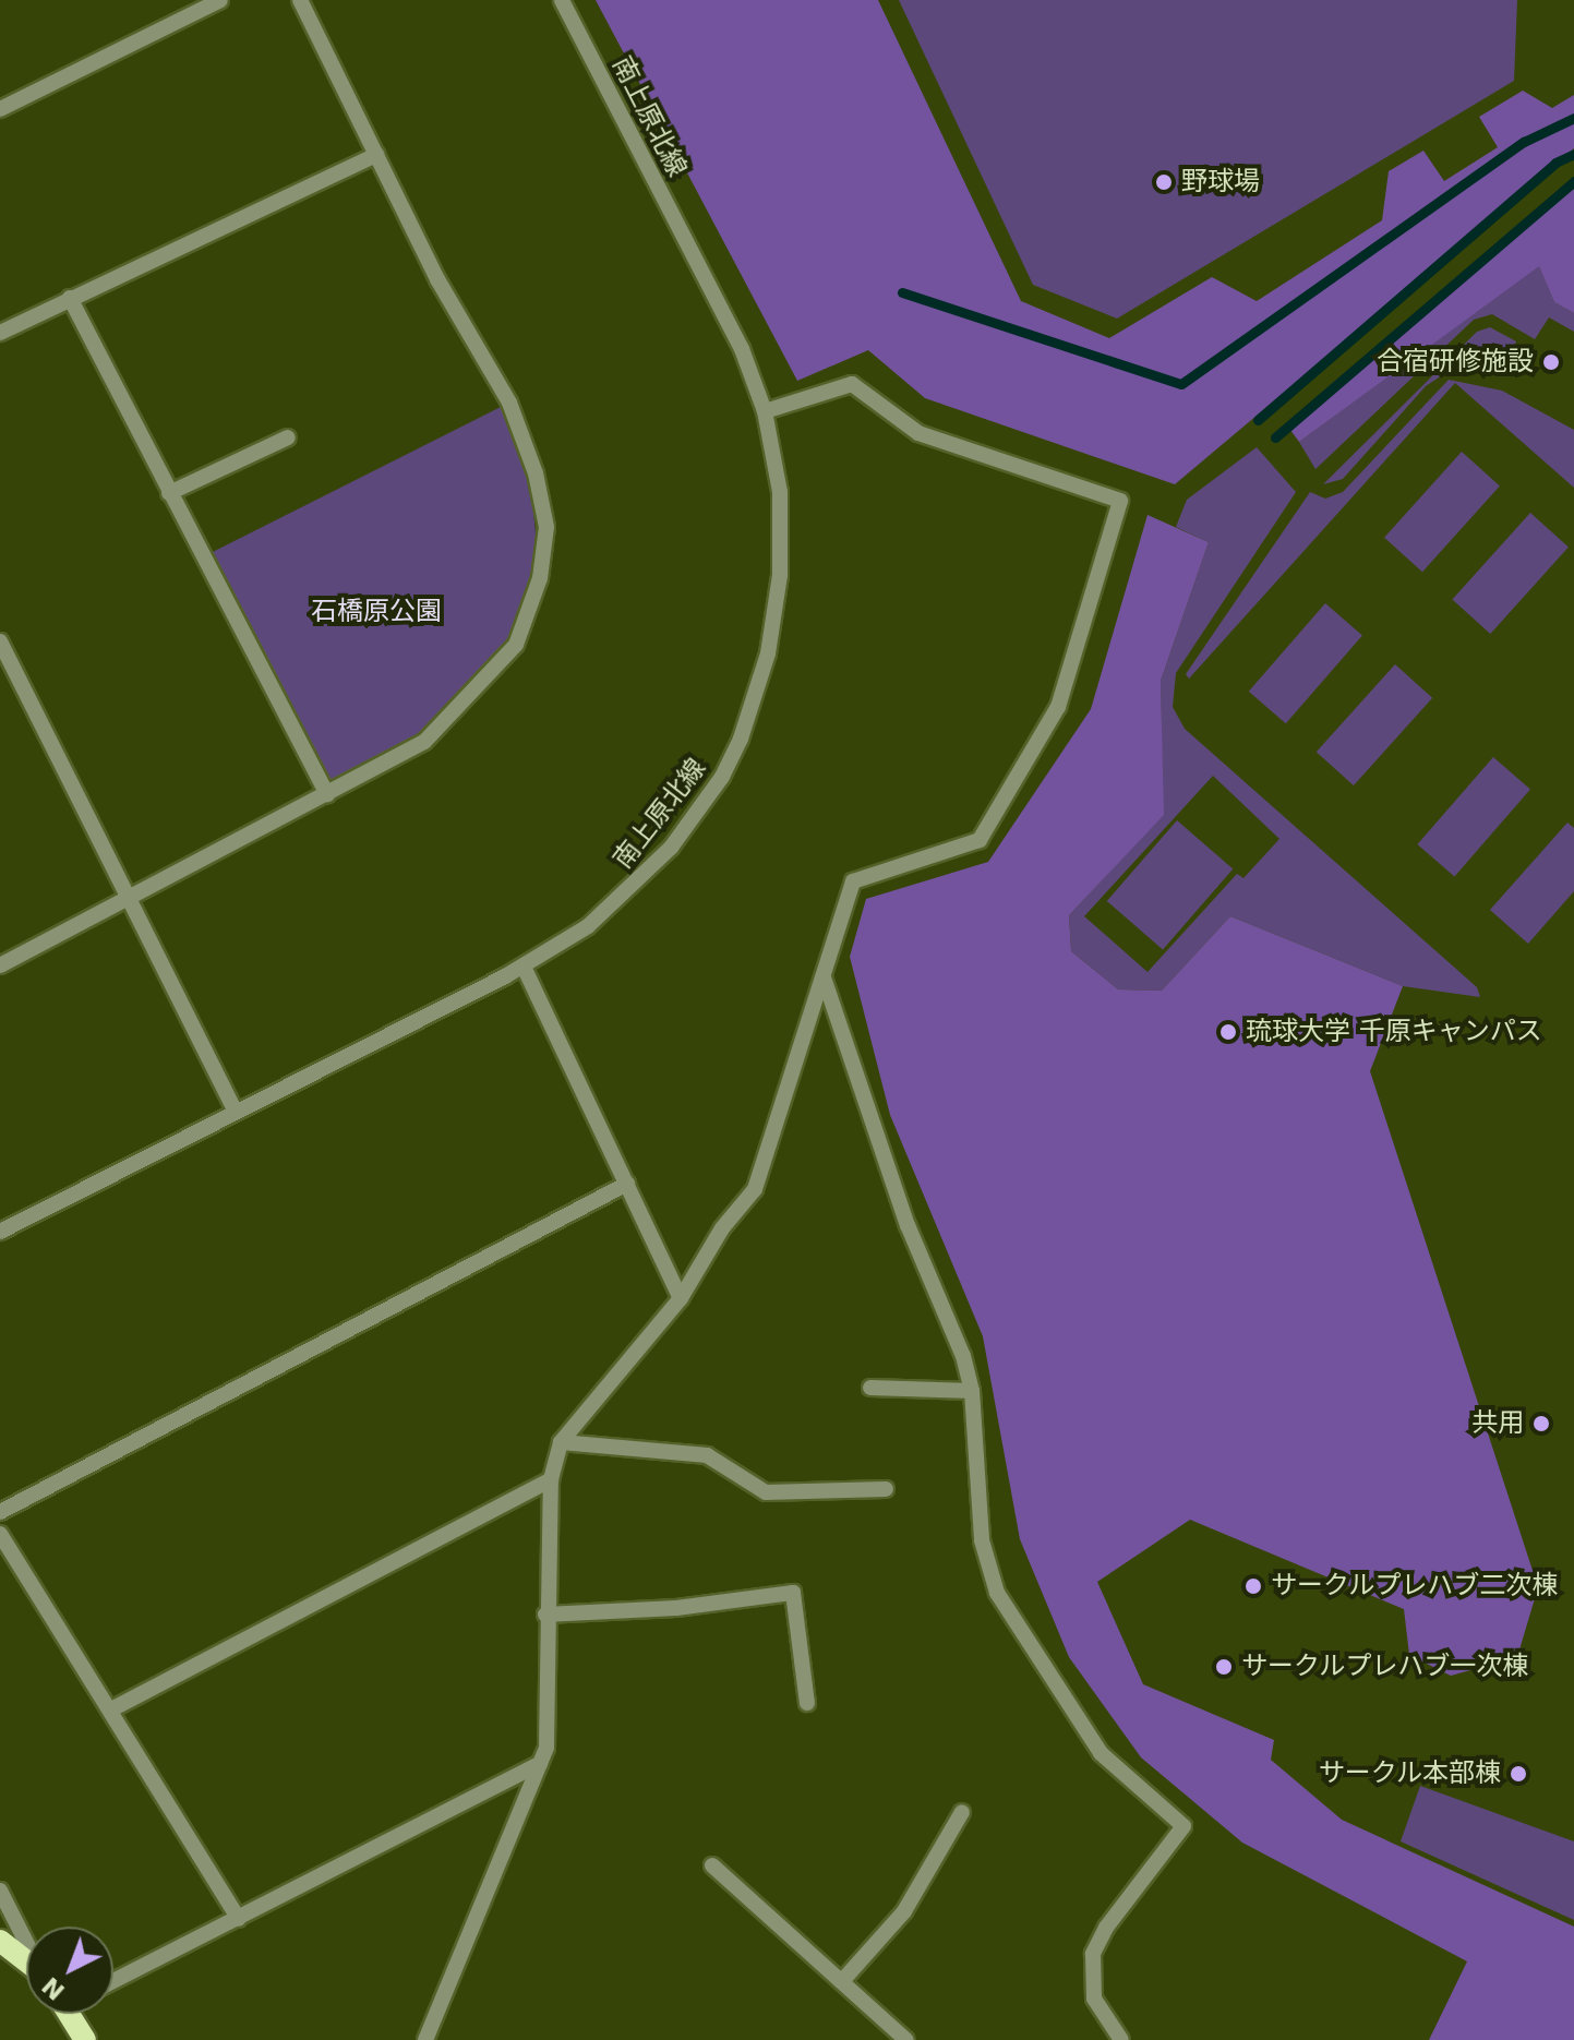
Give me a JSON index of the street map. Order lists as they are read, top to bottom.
{
  "streets": {
    "street": ["南上原北線"]
  },
  "parks": ["石橋原公園"],
  "places": [
    "野球場",
    "合宿研修施設",
    "琉球大学 千原キャンパス",
    "共用",
    "サークルプレハブ二次棟",
    "サークルプレハブ一次棟",
    "サークル本部棟"
  ],
  "north": "bottom left"
}
